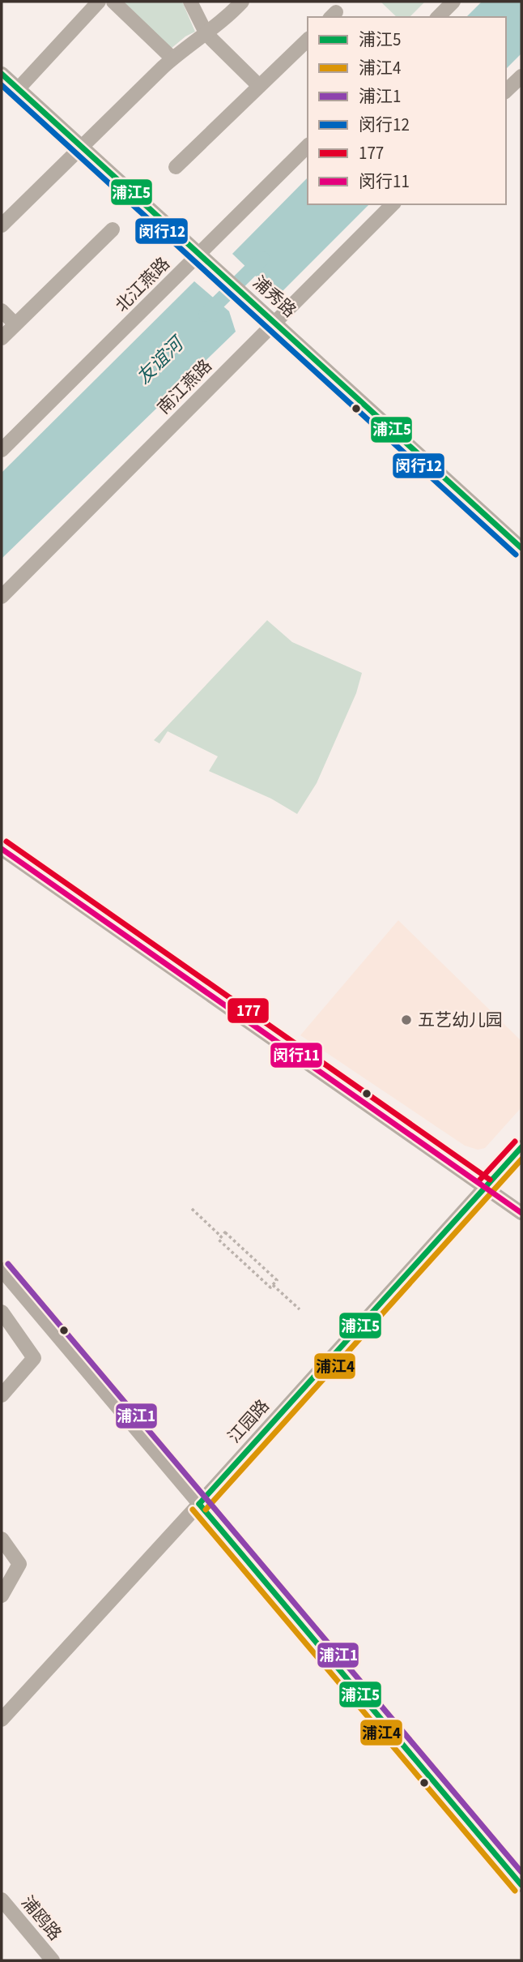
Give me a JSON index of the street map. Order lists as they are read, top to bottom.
{
  "streets": {
    "street": [
      "北江燕路",
      "浦秀路",
      "南江燕路",
      "江园路",
      "浦鸥路"
    ]
  },
  "crossings": [
    ["北江燕路", "浦秀路"],
    ["浦秀路", "南江燕路"]
  ],
  "water": ["友谊河"],
  "places": ["五艺幼儿园"],
  "lines": [
    "transit line 浦江5",
    "transit line 闵行12",
    "transit line 177",
    "transit line 闵行11",
    "transit line 浦江4",
    "transit line 浦江1"
  ],
  "legend": [
    "浦江5",
    "浦江4",
    "浦江1",
    "闵行12",
    "177",
    "闵行11"
  ]
}
